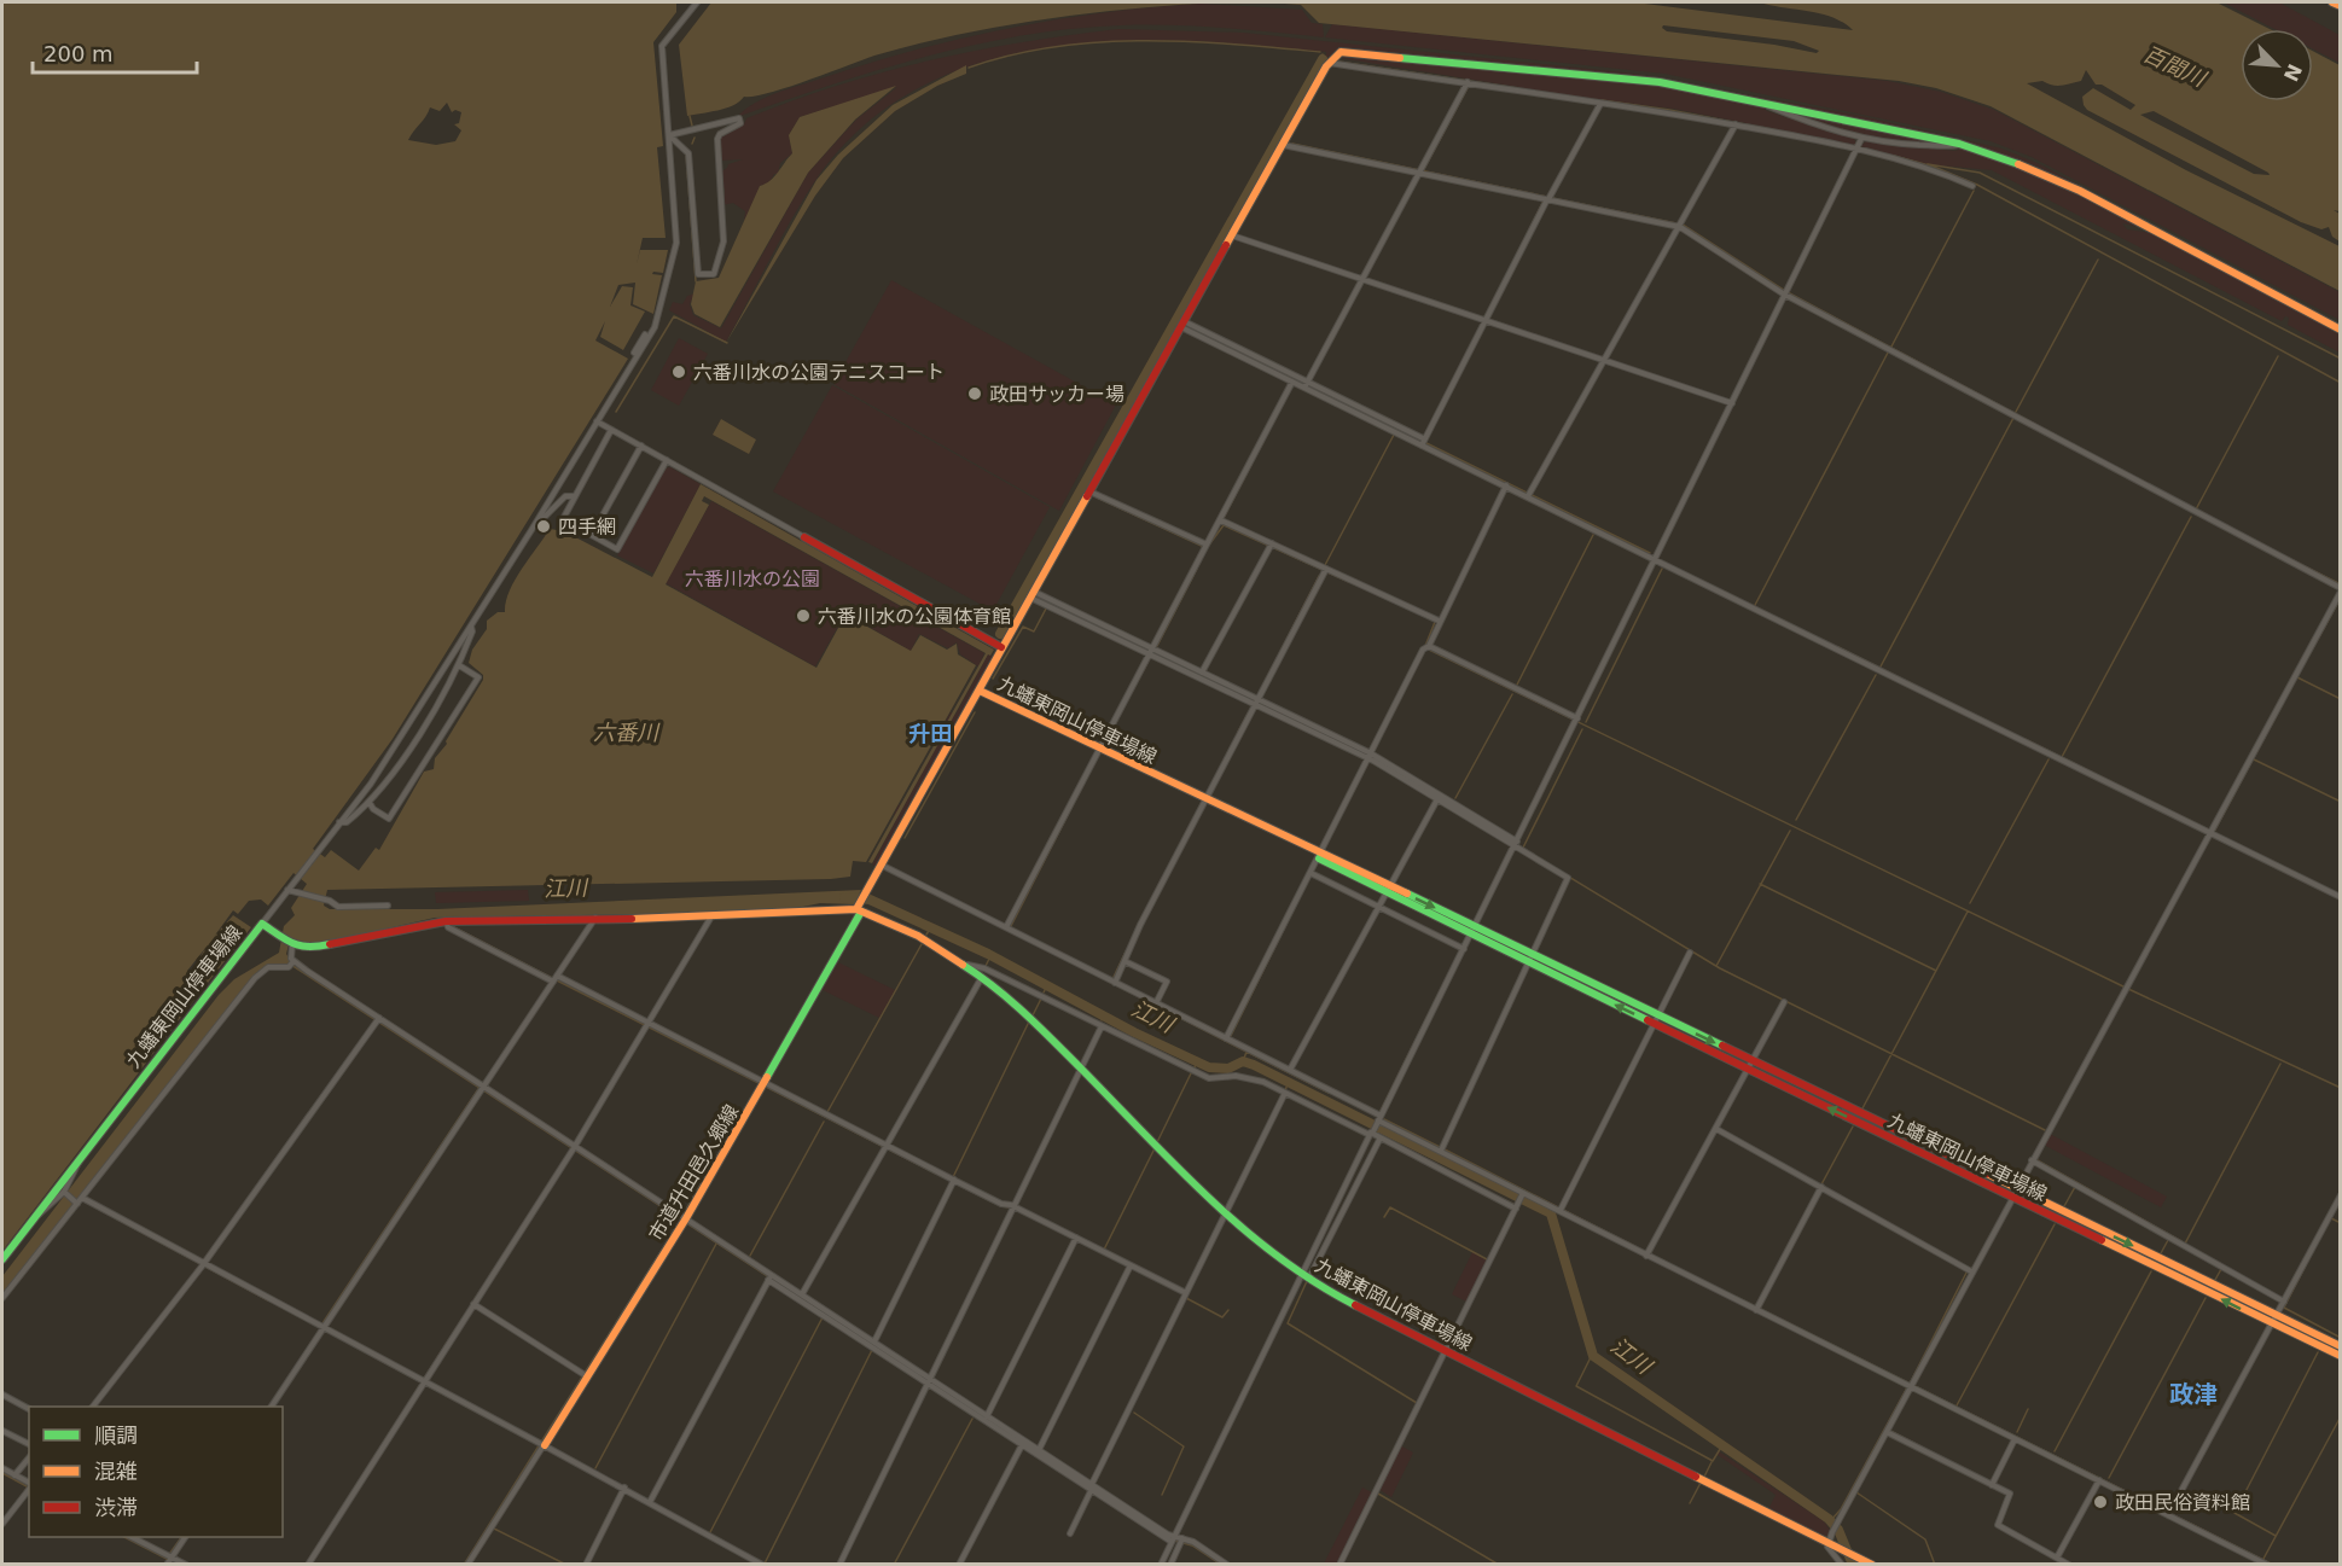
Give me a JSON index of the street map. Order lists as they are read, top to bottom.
{
  "streets": {
    "main road": ["九蟠東岡山停車場線", "市道升田邑久郷線"]
  },
  "crossings": [
    ["九蟠東岡山停車場線", "市道升田邑久郷線"]
  ],
  "districts": ["升田", "政津"],
  "water": ["百間川", "六番川", "江川"],
  "parks": ["六番川水の公園"],
  "places": [
    "六番川水の公園テニスコート",
    "政田サッカー場",
    "四手網",
    "六番川水の公園体育館",
    "政田民俗資料館"
  ],
  "legend": ["順調", "混雑", "渋滞"],
  "scale_bar": "200 m",
  "north": "bottom right"
}
